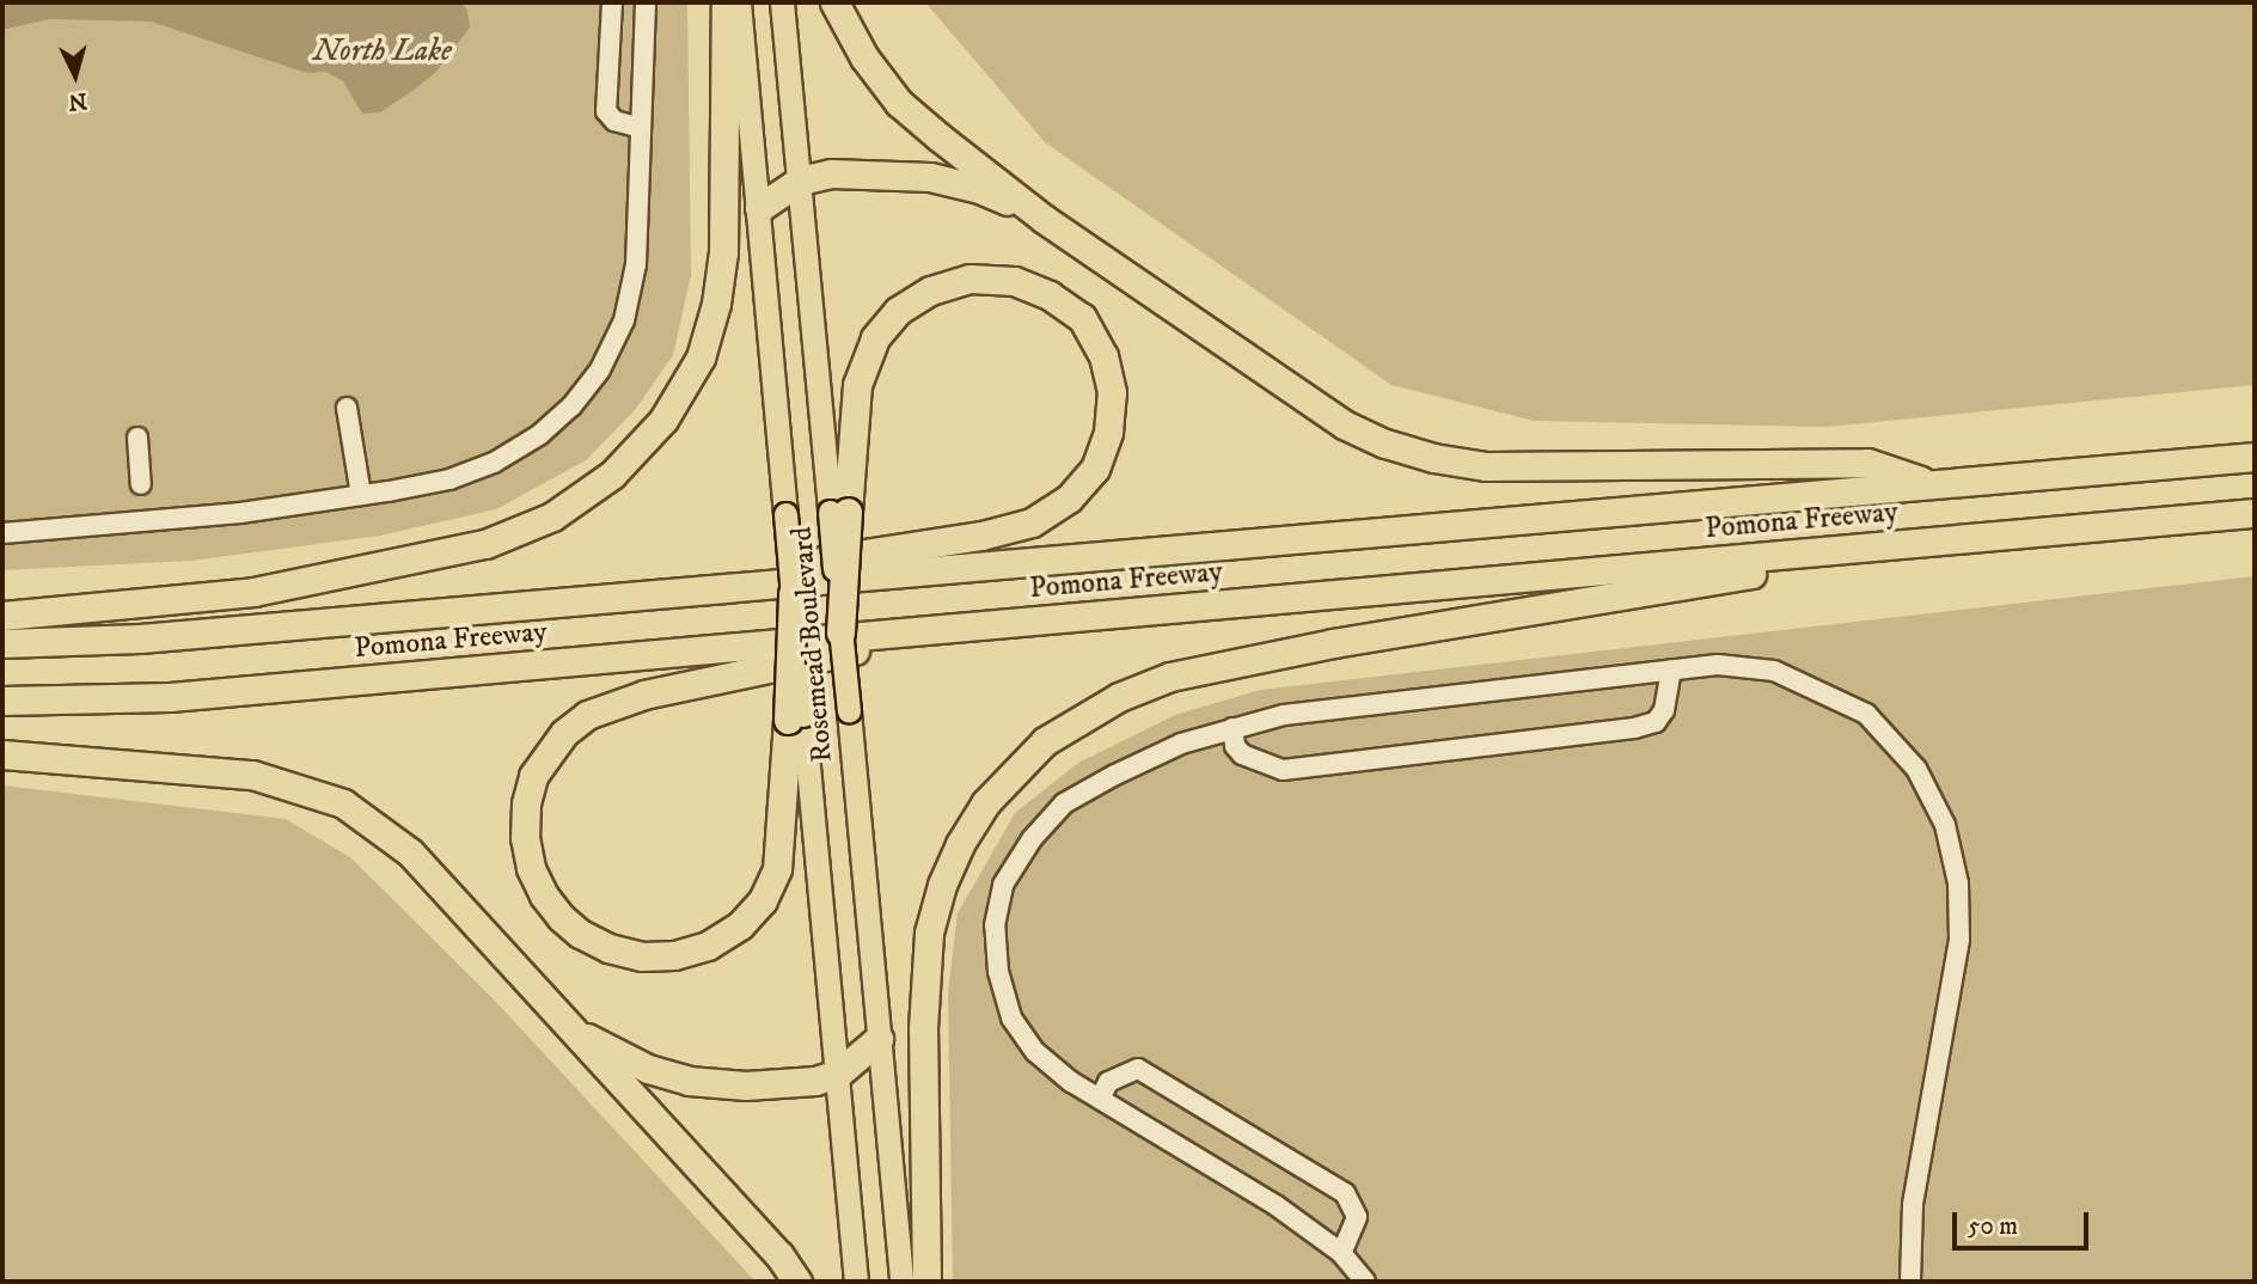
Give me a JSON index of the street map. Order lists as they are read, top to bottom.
{
  "streets": {
    "highway": ["Pomona Freeway"],
    "main road": ["Rosemead Boulevard"]
  },
  "water": ["North Lake"],
  "scale_bar": "50 m",
  "north": "bottom"
}
